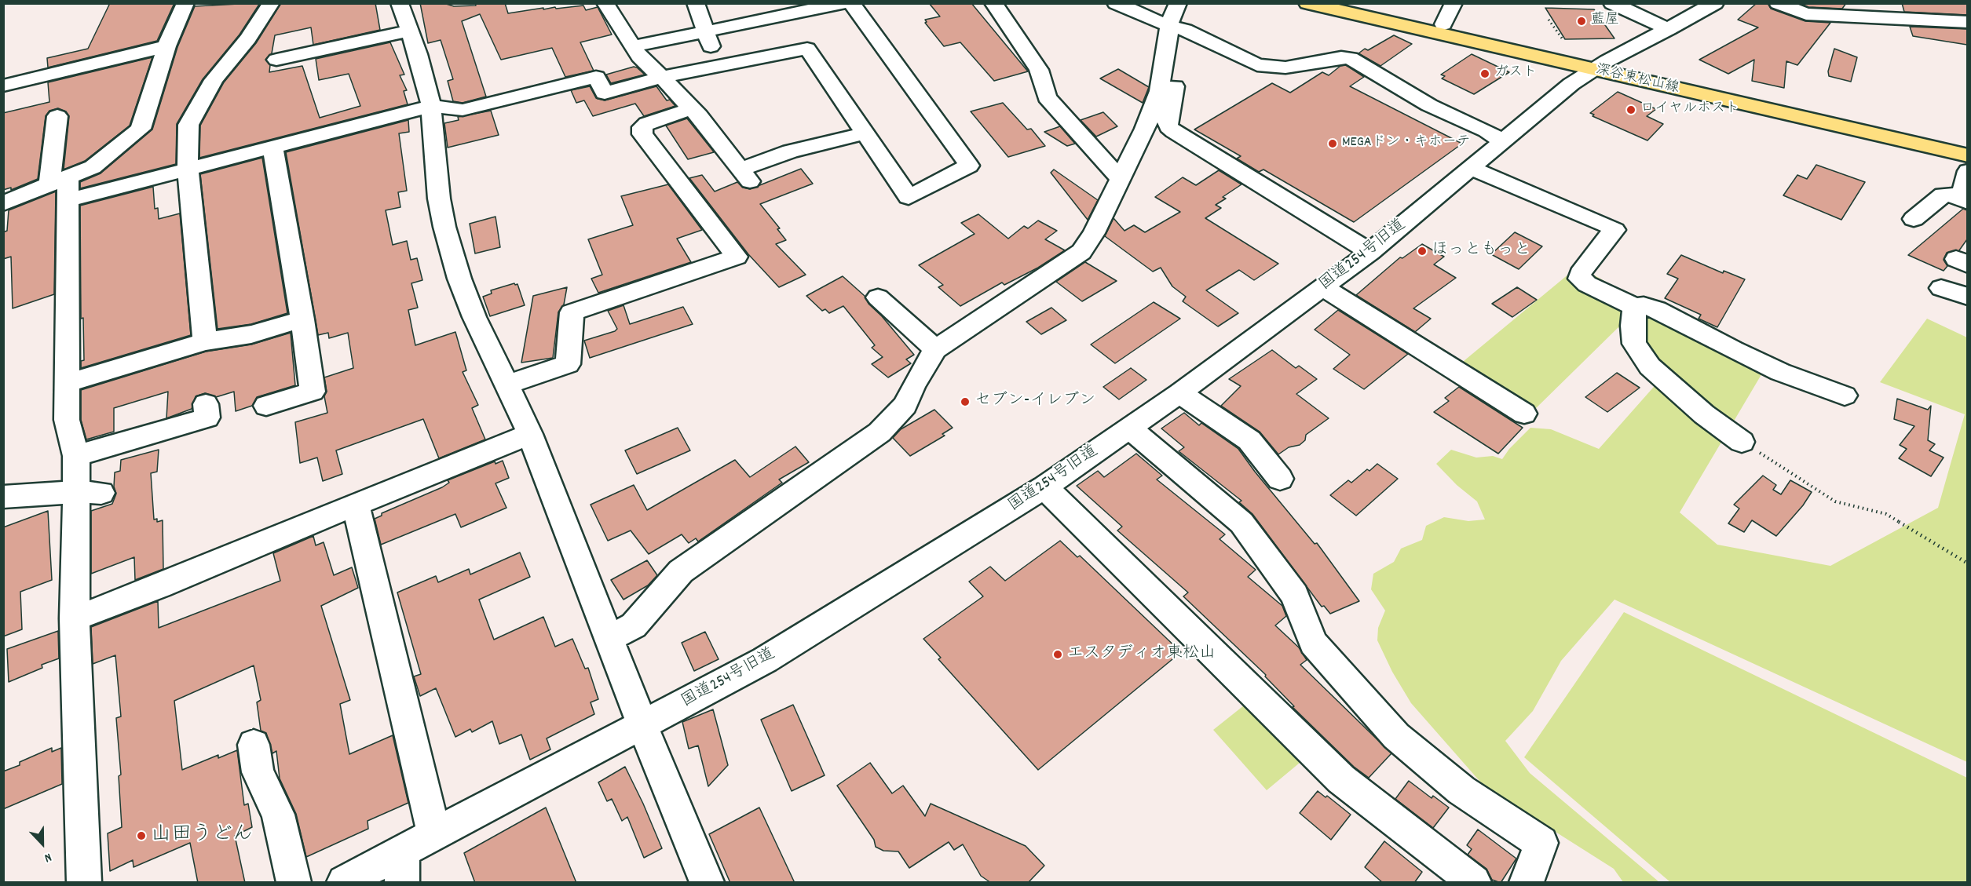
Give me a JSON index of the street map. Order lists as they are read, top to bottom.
{
  "streets": {
    "main road": ["深谷東松山線"],
    "street": ["国道254号旧道"]
  },
  "crossings": [
    ["深谷東松山線", "国道254号旧道"]
  ],
  "places": [
    "藍屋",
    "ガスト",
    "ロイヤルホスト",
    "MEGAドン・キホーテ",
    "ほっともっと",
    "セブン-イレブン",
    "エスタディオ東松山",
    "山田うどん"
  ],
  "north": "bottom"
}
